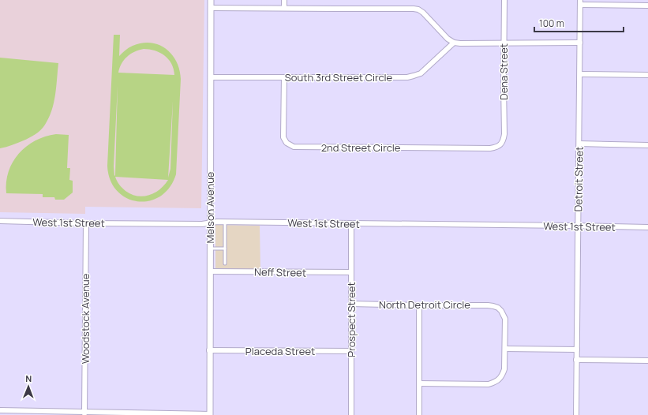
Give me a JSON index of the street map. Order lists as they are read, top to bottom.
{
  "streets": {
    "street": [
      "Dena Street",
      "South 3rd Street Circle",
      "2nd Street Circle",
      "Detroit Street",
      "Melson Avenue",
      "West 1st Street",
      "Neff Street",
      "North Detroit Circle",
      "Woodstock Avenue",
      "Prospect Street",
      "Placeda Street"
    ]
  },
  "crossings": [
    ["Dena Street", "2nd Street Circle"],
    ["South 3rd Street Circle", "2nd Street Circle"],
    ["South 3rd Street Circle", "Melson Avenue"],
    ["Detroit Street", "West 1st Street"],
    ["Melson Avenue", "West 1st Street"],
    ["Melson Avenue", "Neff Street"],
    ["Melson Avenue", "Placeda Street"],
    ["West 1st Street", "Woodstock Avenue"],
    ["West 1st Street", "Prospect Street"],
    ["Neff Street", "Prospect Street"],
    ["North Detroit Circle", "Prospect Street"],
    ["Prospect Street", "Placeda Street"]
  ],
  "scale_bar": "100 m",
  "north": "top"
}
